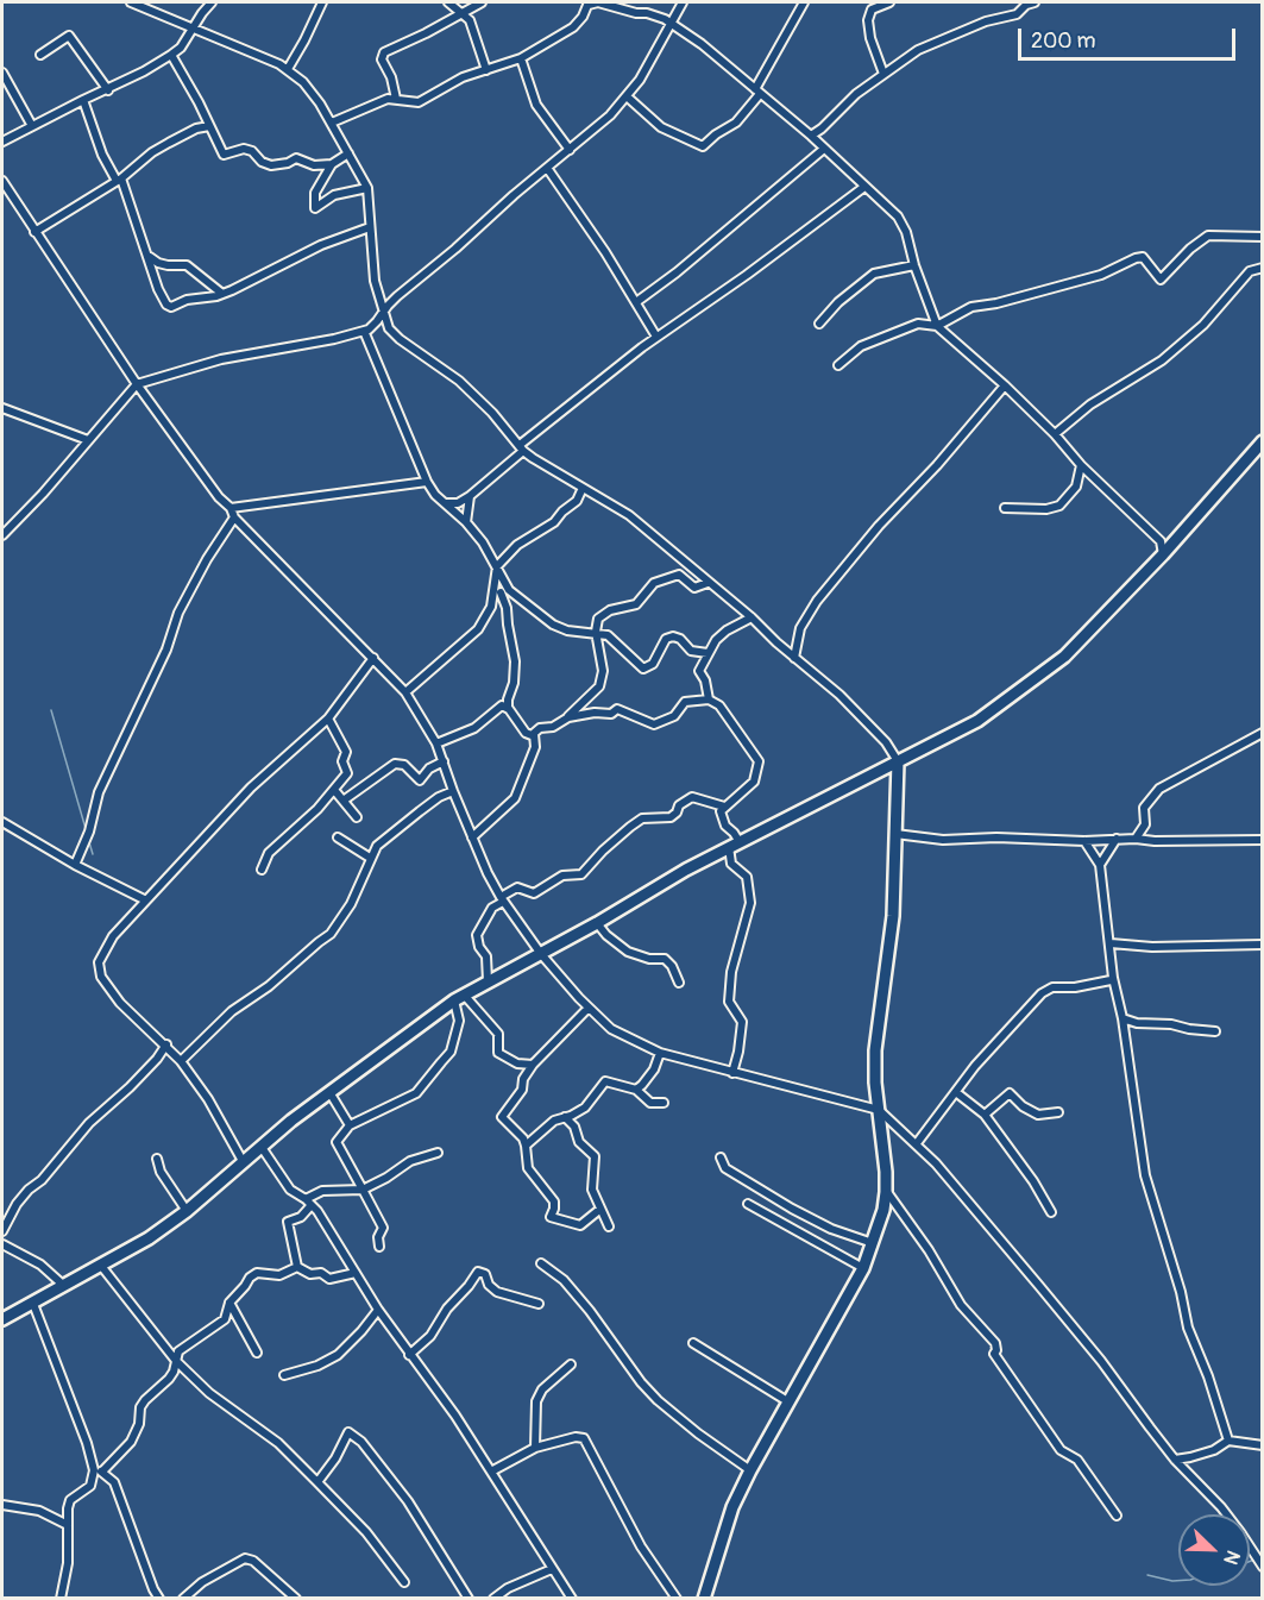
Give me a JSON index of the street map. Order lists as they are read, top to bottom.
{
  "scale_bar": "200 m",
  "north": "bottom right"
}
